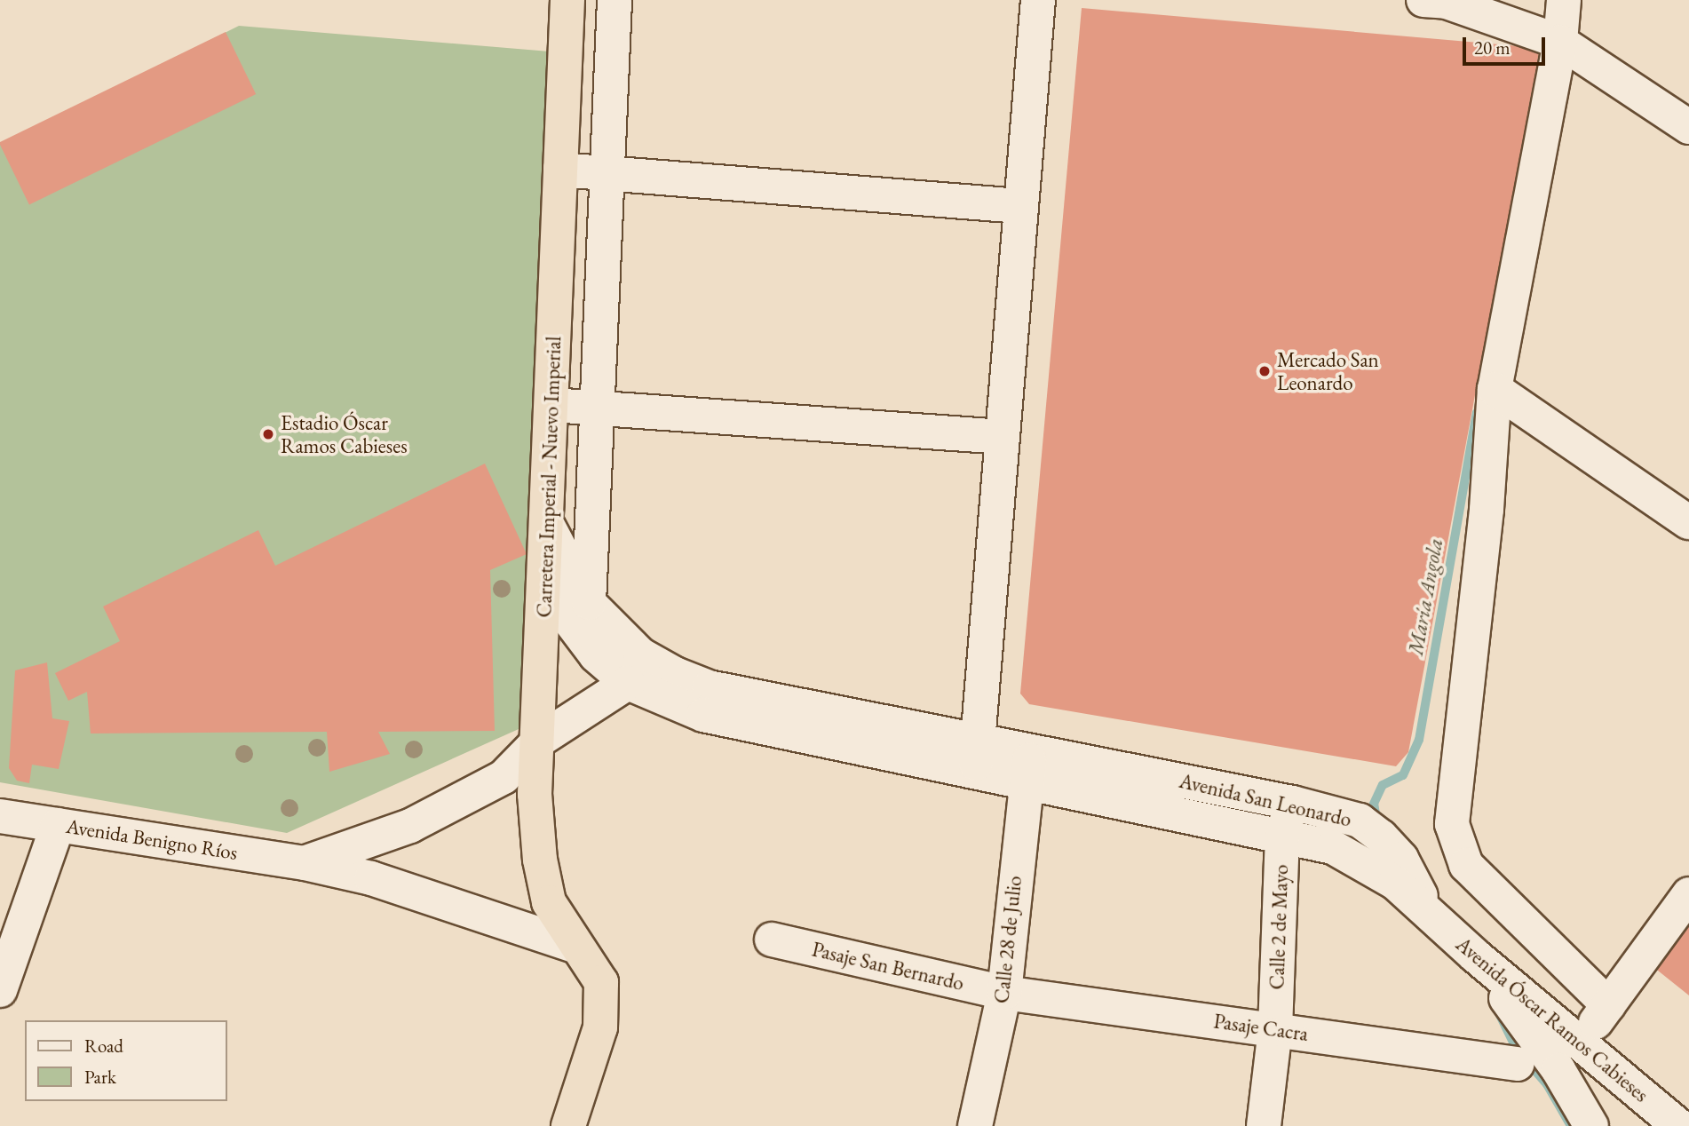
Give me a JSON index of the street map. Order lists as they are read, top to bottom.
{
  "streets": {
    "highway": ["Carretera Imperial - Nuevo Imperial"],
    "street": [
      "Avenida San Leonardo",
      "Avenida Benigno Ríos",
      "Calle 2 de Mayo",
      "Calle 28 de Julio",
      "Pasaje San Bernardo",
      "Avenida Óscar Ramos Cabieses",
      "Pasaje Cacra"
    ]
  },
  "crossings": [
    ["Carretera Imperial - Nuevo Imperial", "Avenida San Leonardo"],
    ["Carretera Imperial - Nuevo Imperial", "Avenida Benigno Ríos"],
    ["Avenida San Leonardo", "Avenida Benigno Ríos"],
    ["Avenida San Leonardo", "Calle 2 de Mayo"],
    ["Avenida San Leonardo", "Calle 28 de Julio"],
    ["Avenida San Leonardo", "Avenida Óscar Ramos Cabieses"],
    ["Calle 2 de Mayo", "Pasaje Cacra"],
    ["Calle 28 de Julio", "Pasaje San Bernardo"],
    ["Calle 28 de Julio", "Pasaje Cacra"],
    ["Pasaje San Bernardo", "Pasaje Cacra"]
  ],
  "water": ["María Angola"],
  "places": ["Mercado San Leonardo", "Estadio Óscar Ramos Cabieses"],
  "legend": ["Road", "Park"],
  "scale_bar": "20 m"
}
